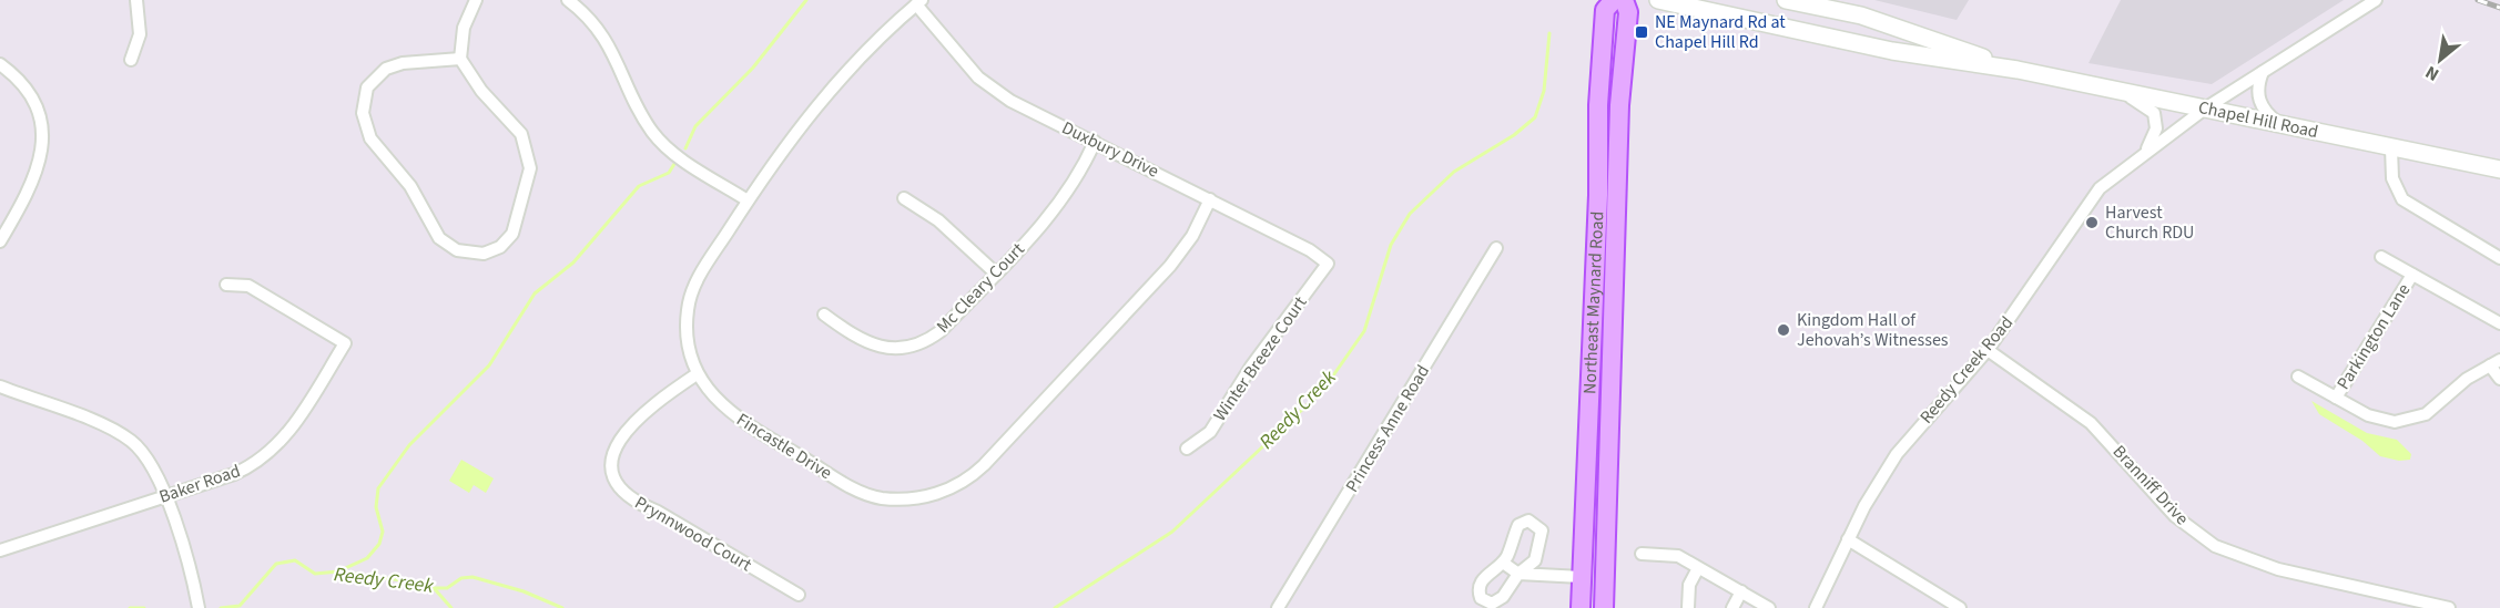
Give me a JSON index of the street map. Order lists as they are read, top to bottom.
{
  "streets": {
    "main road": ["Chapel Hill Road", "Northeast Maynard Road"],
    "street": [
      "Duxbury Drive",
      "Mc Cleary Court",
      "Parkington Lane",
      "Winter Breeze Court",
      "Reedy Creek Road",
      "Princess Anne Road",
      "Fincastle Drive",
      "Baker Road",
      "Branniff Drive",
      "Prynnwood Court"
    ]
  },
  "crossings": [
    ["Chapel Hill Road", "Reedy Creek Road"],
    ["Duxbury Drive", "Mc Cleary Court"],
    ["Duxbury Drive", "Winter Breeze Court"],
    ["Duxbury Drive", "Fincastle Drive"],
    ["Reedy Creek Road", "Branniff Drive"],
    ["Fincastle Drive", "Prynnwood Court"]
  ],
  "water": ["Reedy Creek"],
  "places": {
    "transit": ["NE Maynard Rd at Chapel Hill Rd"],
    "other": ["Harvest Church RDU", "Kingdom Hall of Jehovah’s Witnesses"]
  },
  "north": "bottom left"
}
